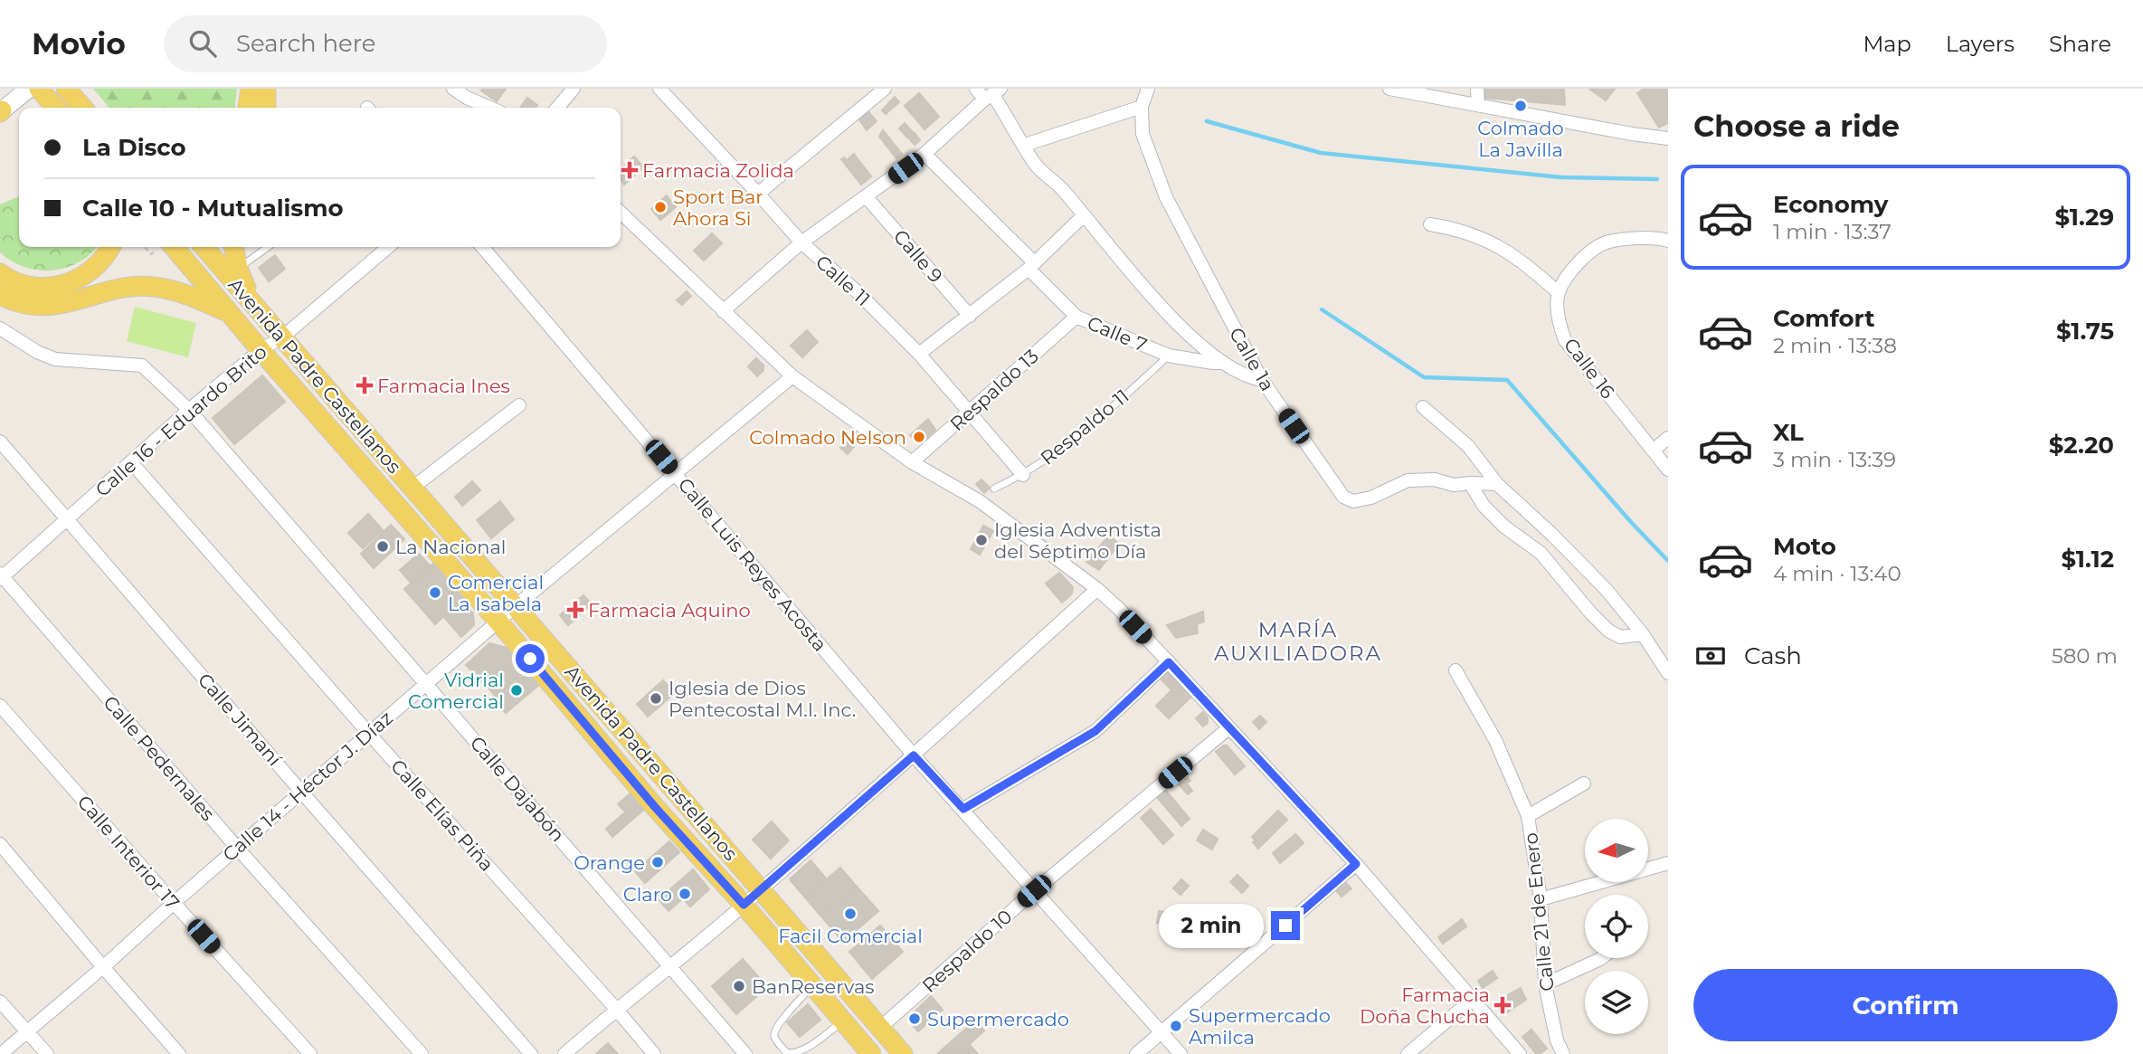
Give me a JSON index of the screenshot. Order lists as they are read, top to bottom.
{
  "streets": {
    "main road": ["Avenida Padre Castellanos"],
    "street": [
      "Calle 9",
      "Calle 11",
      "Calle 7",
      "Calle 1a",
      "Calle 16",
      "Respaldo 13",
      "Calle 16 - Eduardo Brito",
      "Calle Luis Reyes Acosta",
      "Calle Jimaní",
      "Calle Pedernales",
      "Calle 14 - Héctor J. Díaz",
      "Calle Dajabón",
      "Calle Elías Piña",
      "Calle Interior 17",
      "Calle 21 de Enero",
      "Respaldo 10"
    ],
    "lane": ["Respaldo 11"]
  },
  "crossings": [
    ["Calle 11", "Respaldo 13"],
    ["Calle 11", "Respaldo 11"],
    ["Calle 7", "Respaldo 13"],
    ["Calle 7", "Respaldo 11"],
    ["Avenida Padre Castellanos", "Calle 16 - Eduardo Brito"],
    ["Avenida Padre Castellanos", "Calle 14 - Héctor J. Díaz"],
    ["Avenida Padre Castellanos", "Respaldo 10"],
    ["Calle 16 - Eduardo Brito", "Calle Jimaní"],
    ["Calle 16 - Eduardo Brito", "Calle Pedernales"],
    ["Calle 16 - Eduardo Brito", "Calle Dajabón"],
    ["Calle 16 - Eduardo Brito", "Calle Elías Piña"],
    ["Calle Luis Reyes Acosta", "Calle 14 - Héctor J. Díaz"],
    ["Calle Luis Reyes Acosta", "Respaldo 10"],
    ["Calle Jimaní", "Calle 14 - Héctor J. Díaz"],
    ["Calle Pedernales", "Calle 14 - Héctor J. Díaz"],
    ["Calle 14 - Héctor J. Díaz", "Calle Dajabón"],
    ["Calle 14 - Héctor J. Díaz", "Calle Elías Piña"],
    ["Calle 14 - Héctor J. Díaz", "Calle Interior 17"]
  ],
  "districts": ["MARÍA AUXILIADORA"],
  "places": {
    "other": [
      "Colmado La Javilla",
      "Sport Bar Ahora Si",
      "Colmado Nelson",
      "Iglesia Adventista del Séptimo Día",
      "La Nacional",
      "Comercial La Isabela",
      "Vidrial Comercial",
      "Iglesia de Dios Pentecostal M.I. Inc.",
      "Orange",
      "Claro",
      "Facil Comercial",
      "BanReservas",
      "Supermercado",
      "Supermercado Amilca"
    ],
    "health": [
      "Farmacia Zolida",
      "Farmacia Ines",
      "Farmacia Aquino",
      "Farmacia Doña Chucha"
    ]
  },
  "north": "left",
  "page": {
    "header": "Movio",
    "search": "Search here",
    "nav": ["Map", "Layers", "Share"],
    "heading": "Choose a ride",
    "banner": ["La Disco", "Calle 10 - Mutualismo"],
    "list": [
      {
        "name": "Economy",
        "note": "1 min · 13:37",
        "value": "$1.29"
      },
      {
        "name": "Comfort",
        "note": "2 min · 13:38",
        "value": "$1.75"
      },
      {
        "name": "XL",
        "note": "3 min · 13:39",
        "value": "$2.20"
      },
      {
        "name": "Moto",
        "note": "4 min · 13:40",
        "value": "$1.12"
      }
    ],
    "pay": ["Cash", "580 m"],
    "bubble": "2 min",
    "buttons": "Confirm"
  }
}
